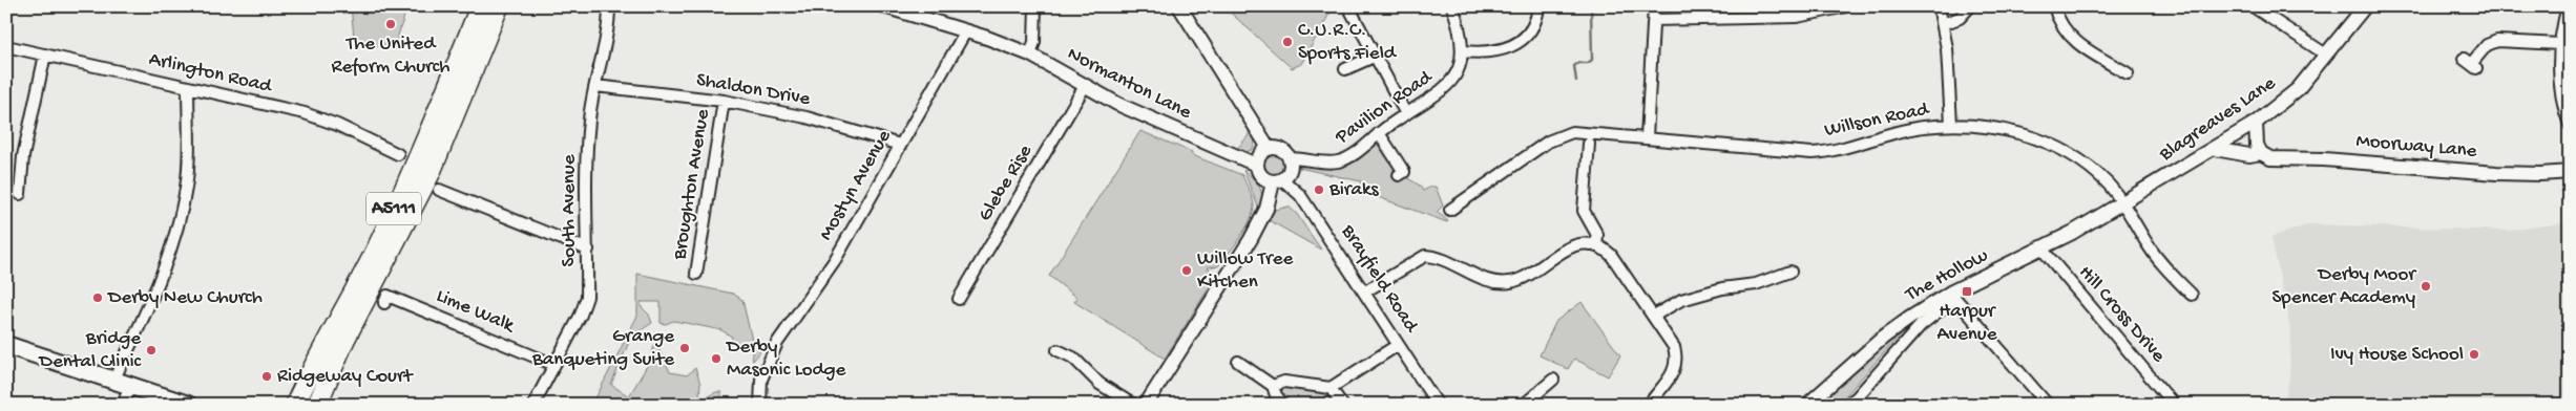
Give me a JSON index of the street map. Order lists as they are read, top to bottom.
{
  "streets": {
    "highway": ["A5111"],
    "street": [
      "Arlington Road",
      "Normanton Lane",
      "Shaldon Drive",
      "Pavilion Road",
      "Blagreaves Lane",
      "Willson Road",
      "Moorway Lane",
      "Glebe Rise",
      "Broughton Avenue",
      "Mostyn Avenue",
      "South Avenue",
      "The Hollow",
      "Brayfield Road",
      "Lime Walk",
      "Hill Cross Drive"
    ]
  },
  "crossings": [
    ["Normanton Lane", "Pavilion Road"],
    ["Normanton Lane", "Glebe Rise"],
    ["Normanton Lane", "Mostyn Avenue"],
    ["Normanton Lane", "Brayfield Road"],
    ["Shaldon Drive", "Broughton Avenue"],
    ["Shaldon Drive", "Mostyn Avenue"],
    ["Shaldon Drive", "South Avenue"],
    ["Pavilion Road", "Brayfield Road"],
    ["Blagreaves Lane", "Willson Road"],
    ["Blagreaves Lane", "Moorway Lane"],
    ["Blagreaves Lane", "The Hollow"],
    ["Willson Road", "The Hollow"],
    ["South Avenue", "Lime Walk"],
    ["The Hollow", "Hill Cross Drive"]
  ],
  "places": {
    "other": [
      "The United Reform Church",
      "C.U.R.C. Sports Field",
      "Biraks",
      "Willow Tree Kitchen",
      "Derby Moor Spencer Academy",
      "Derby New Church",
      "Grange Banqueting Suite",
      "Bridge Dental Clinic",
      "Ivy House School",
      "Derby Masonic Lodge",
      "Ridgeway Court"
    ],
    "transit": ["Harpur Avenue"]
  }
}
